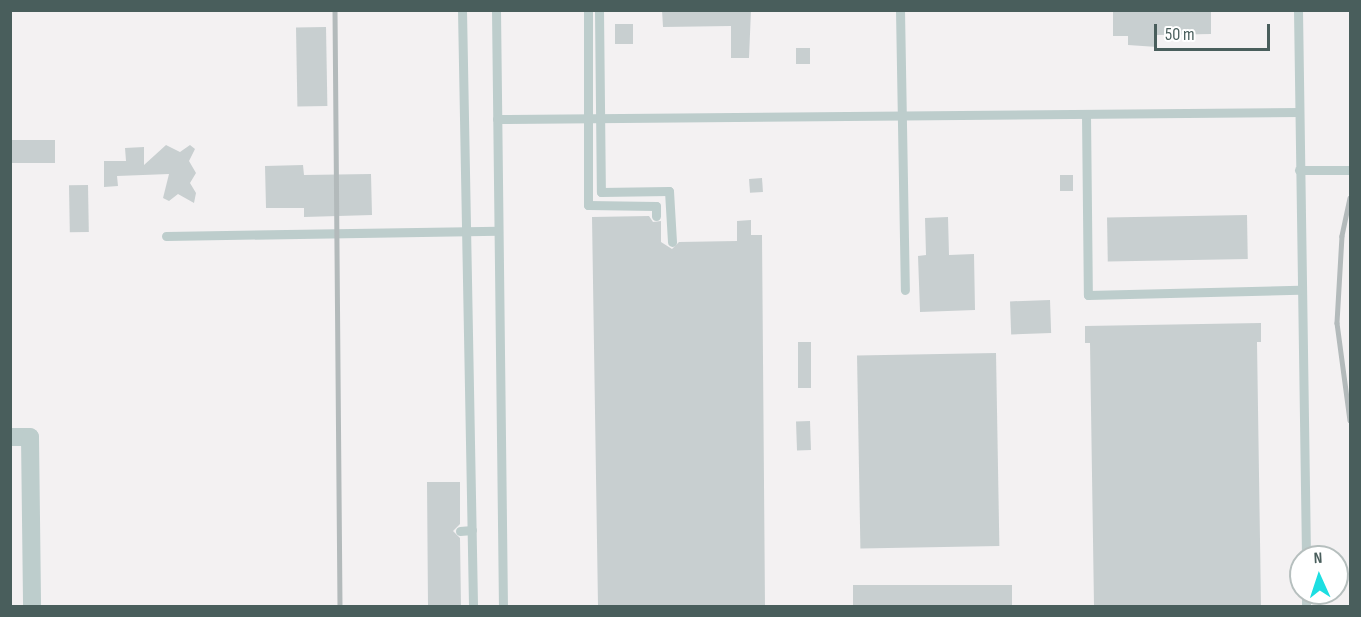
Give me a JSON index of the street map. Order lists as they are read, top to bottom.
{
  "scale_bar": "50 m",
  "north": "top"
}
